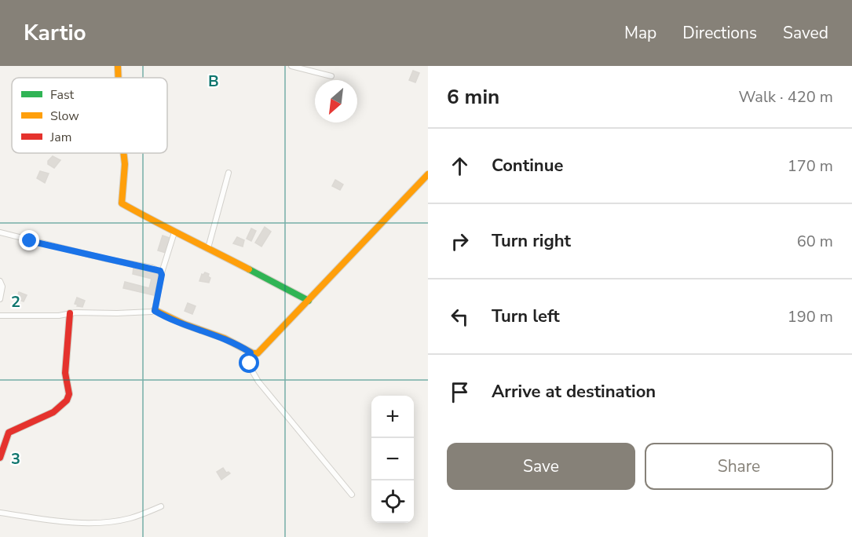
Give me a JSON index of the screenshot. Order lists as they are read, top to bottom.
{
  "legend": ["Fast", "Slow", "Jam"],
  "north": "bottom left",
  "page": {
    "header": "Kartio",
    "nav": ["Map", "Directions", "Saved"],
    "heading": ["6 min", "Walk · 420 m"],
    "list": [
      ["Continue", "170 m"],
      ["Turn right", "60 m"],
      ["Turn left", "190 m"],
      "Arrive at destination"
    ],
    "map_buttons": ["+", "−"],
    "buttons": ["Save", "Share"]
  },
  "grid": {
    "columns": ["B"],
    "rows": ["2", "3"]
  }
}
